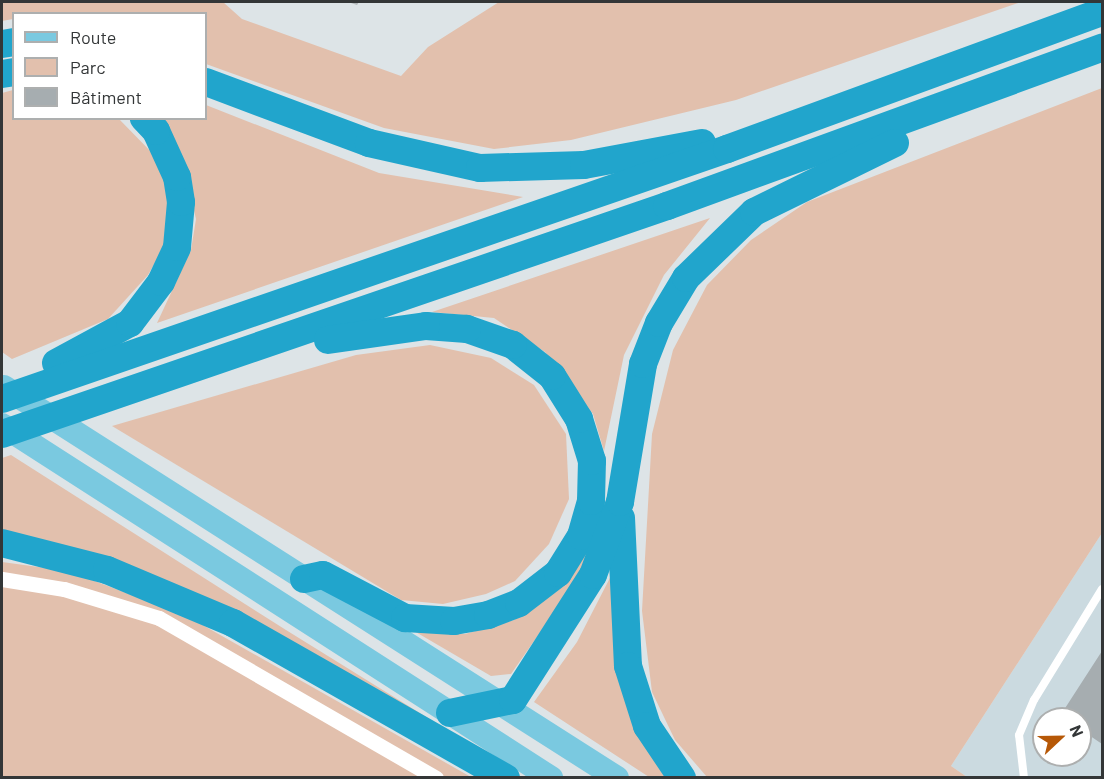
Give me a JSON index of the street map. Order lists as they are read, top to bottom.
{
  "legend": ["Route", "Parc", "Bâtiment"],
  "north": "right"
}
